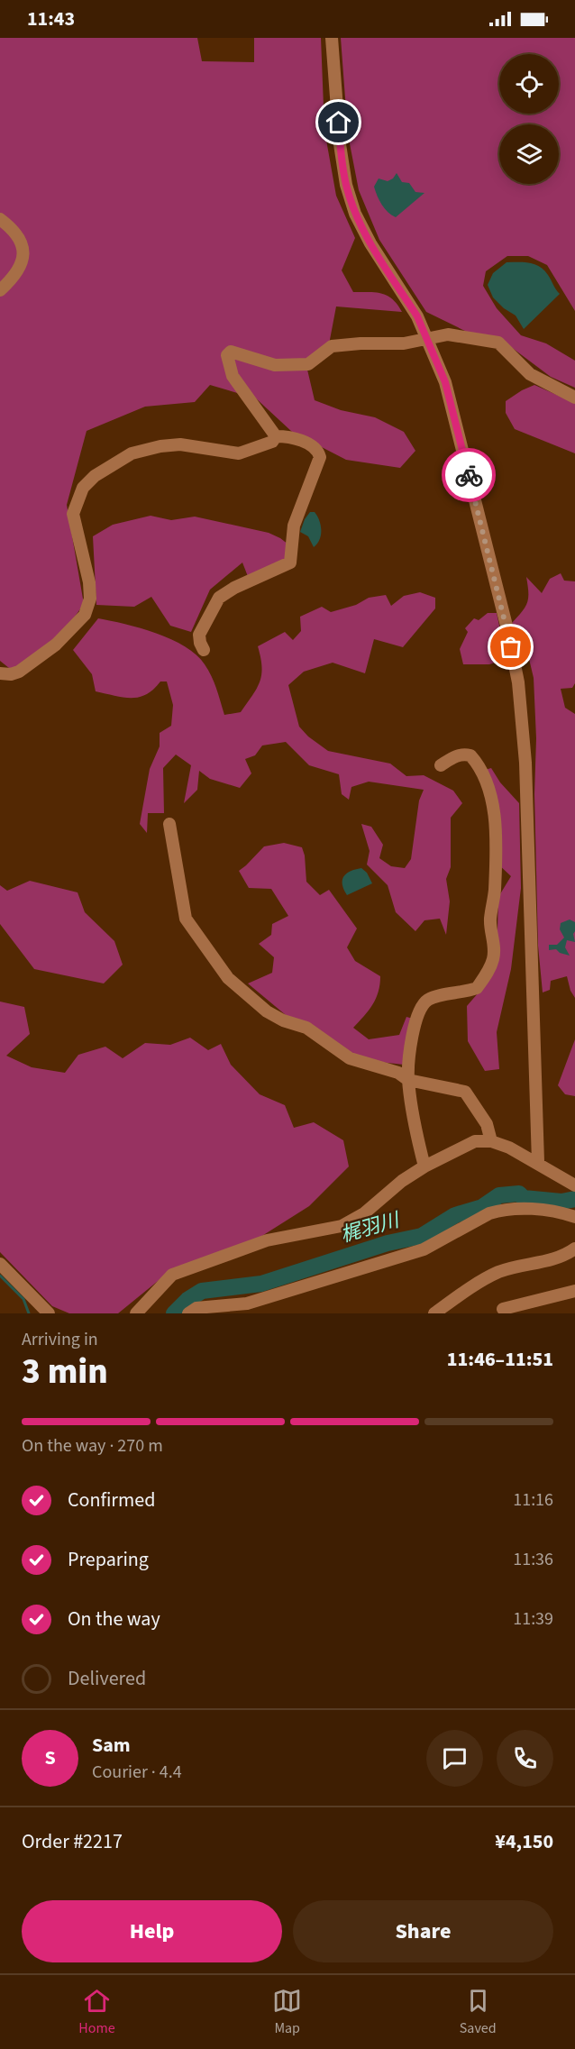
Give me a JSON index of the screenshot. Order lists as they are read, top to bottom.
{
  "water": ["梶羽川"],
  "page": {
    "status": "11:43",
    "heading": ["3 min", "Arriving in", "11:46–11:51"],
    "panel": [
      "Sam",
      "Courier · 4.4",
      "Order #2217",
      "¥4,150"
    ],
    "bar": "On the way · 270 m",
    "list": [
      ["Confirmed", "11:16"],
      ["Preparing", "11:36"],
      ["On the way", "11:39"],
      "Delivered"
    ],
    "round": "S",
    "buttons": ["Help", "Share"],
    "tabs": ["Home", "Map", "Saved"]
  }
}
